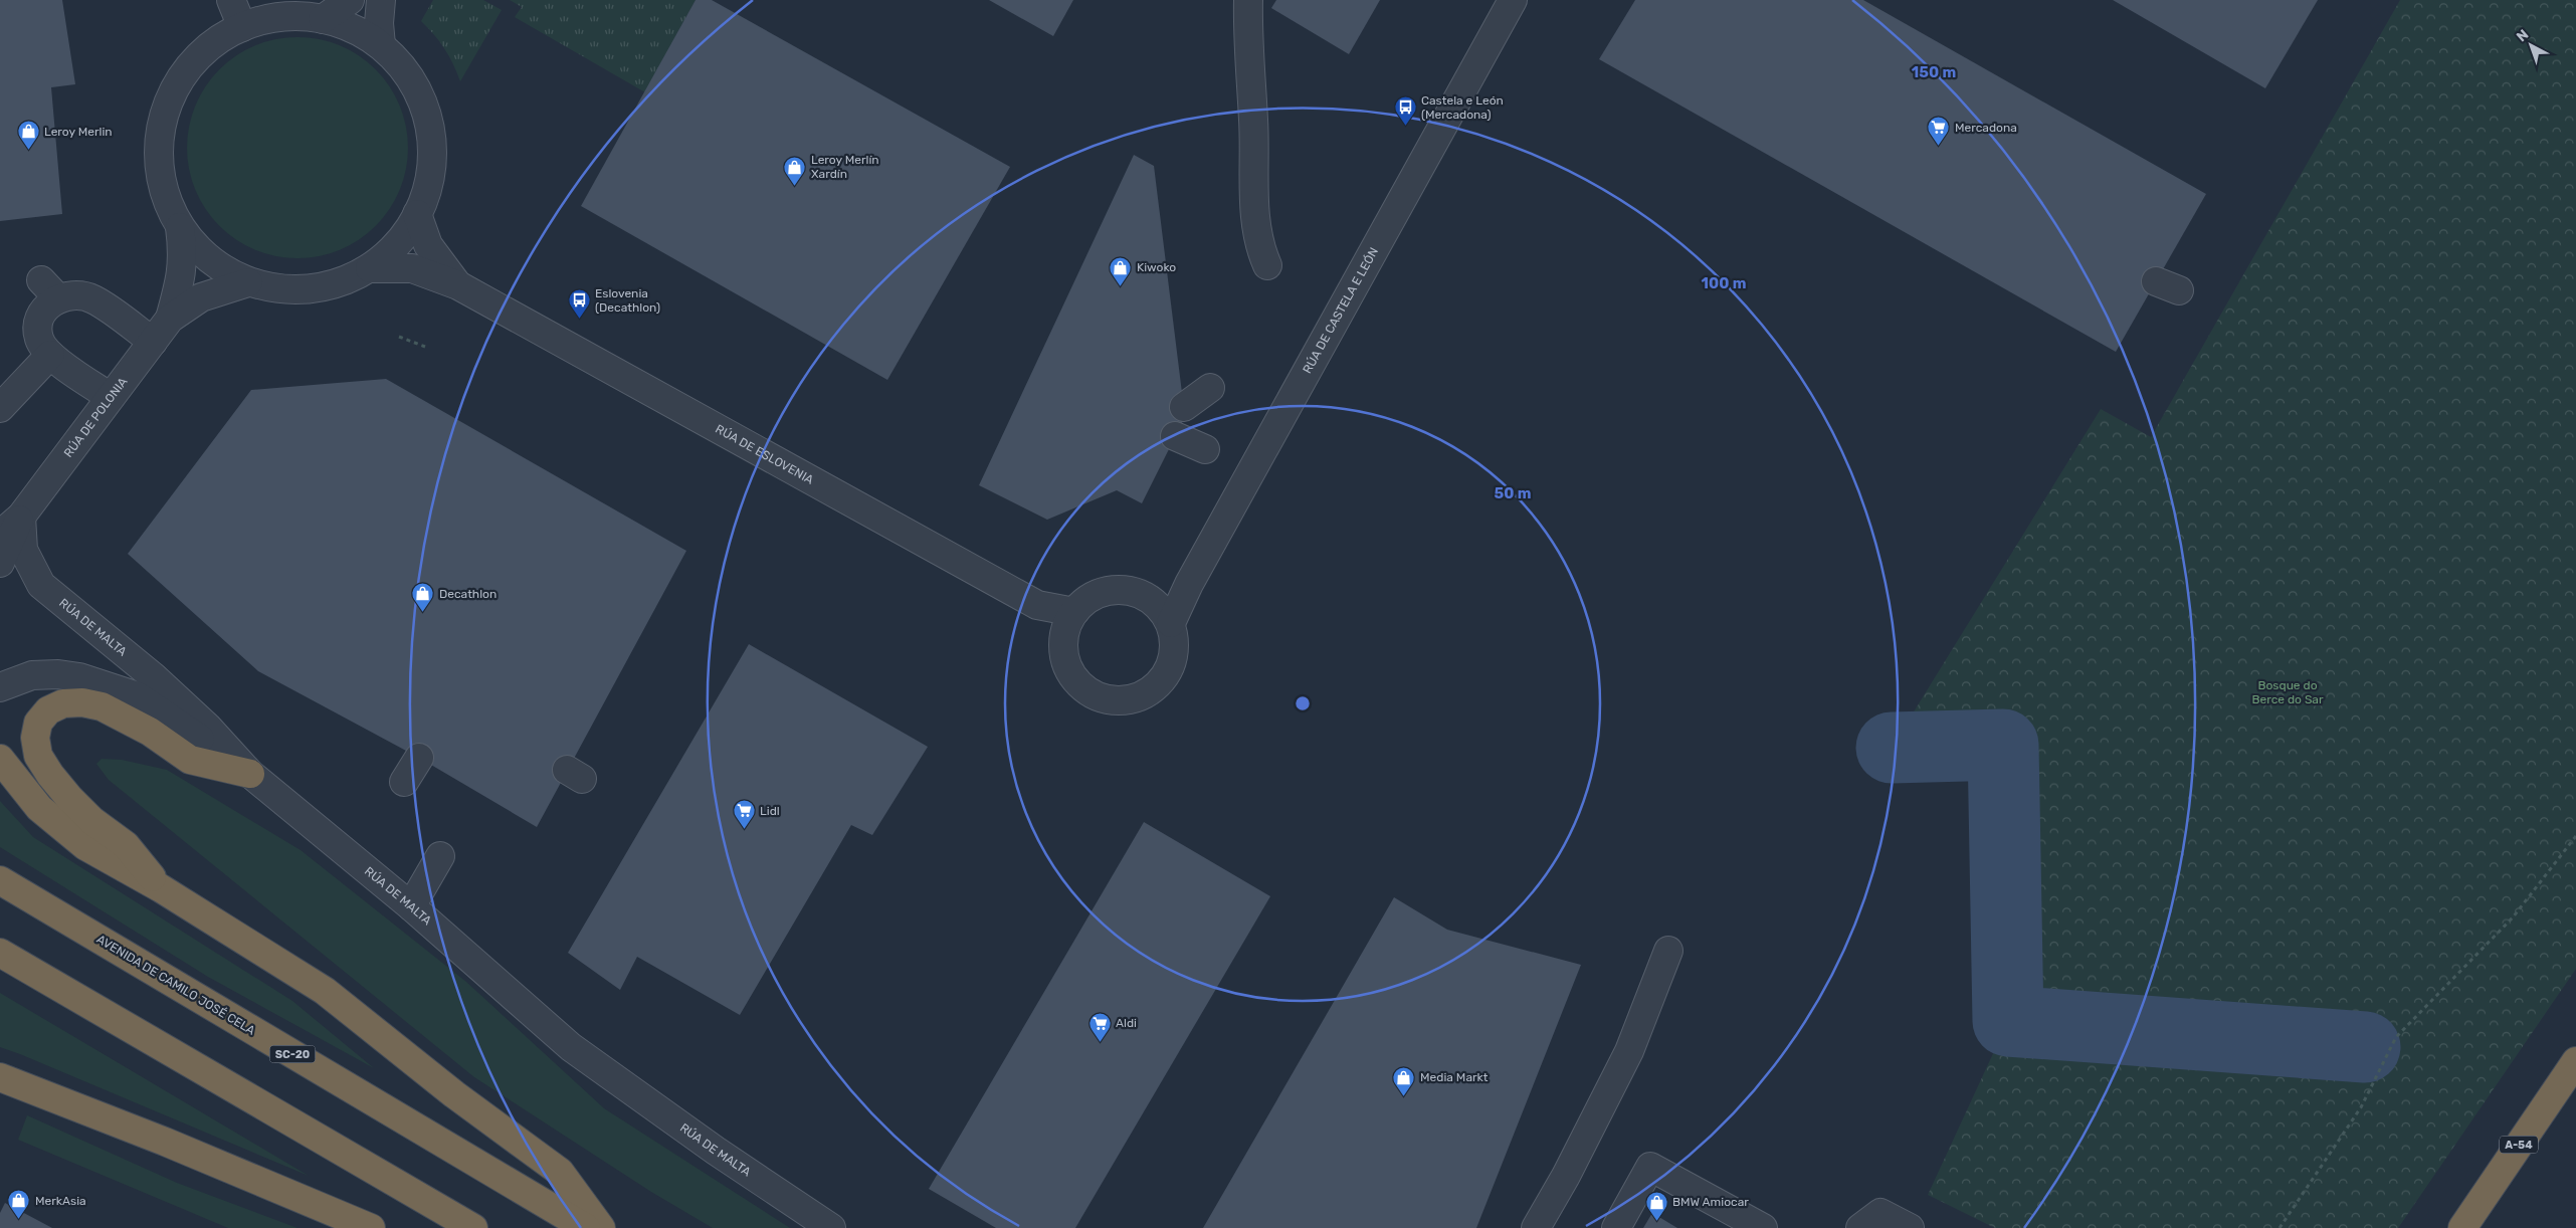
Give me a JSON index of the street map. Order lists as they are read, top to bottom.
{
  "streets": {
    "highway": ["AVENIDA DE CAMILO JOSÉ CELA", "SC-20", "A-54"],
    "street": [
      "RÚA DE CASTELA E LEÓN",
      "RÚA DE POLONIA",
      "RÚA DE ESLOVENIA",
      "RÚA DE MALTA"
    ]
  },
  "crossings": [
    ["RÚA DE CASTELA E LEÓN", "RÚA DE ESLOVENIA"],
    ["RÚA DE POLONIA", "RÚA DE MALTA"]
  ],
  "parks": ["Bosque do Berce do Sar"],
  "places": {
    "bus stop": ["Castela e León (Mercadona)", "Eslovenia (Decathlon)"],
    "supermarket": ["Mercadona", "Lidl", "Aldi"],
    "shop": [
      "Leroy Merlin",
      "Leroy Merlín Xardín",
      "Kiwoko",
      "Decathlon",
      "Media Markt",
      "MerkAsia",
      "BMW Amiocar"
    ]
  },
  "north": "top left",
  "rings": ["150 m", "100 m", "50 m"]
}
